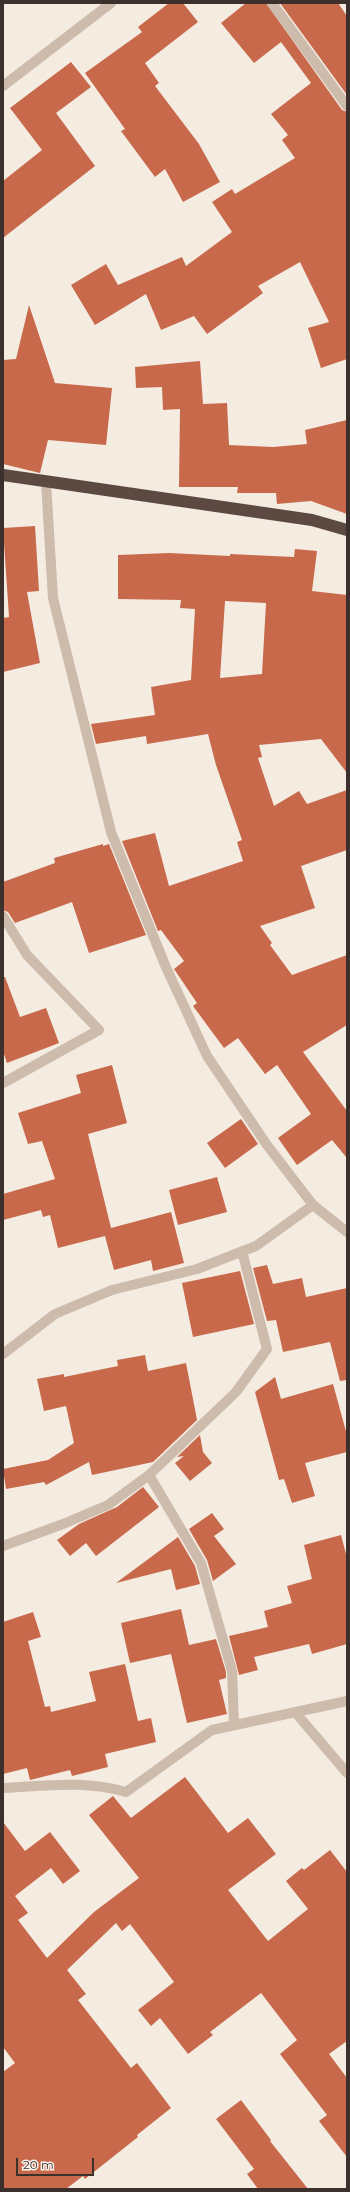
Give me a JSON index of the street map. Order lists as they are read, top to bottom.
{
  "scale_bar": "20 m"
}
